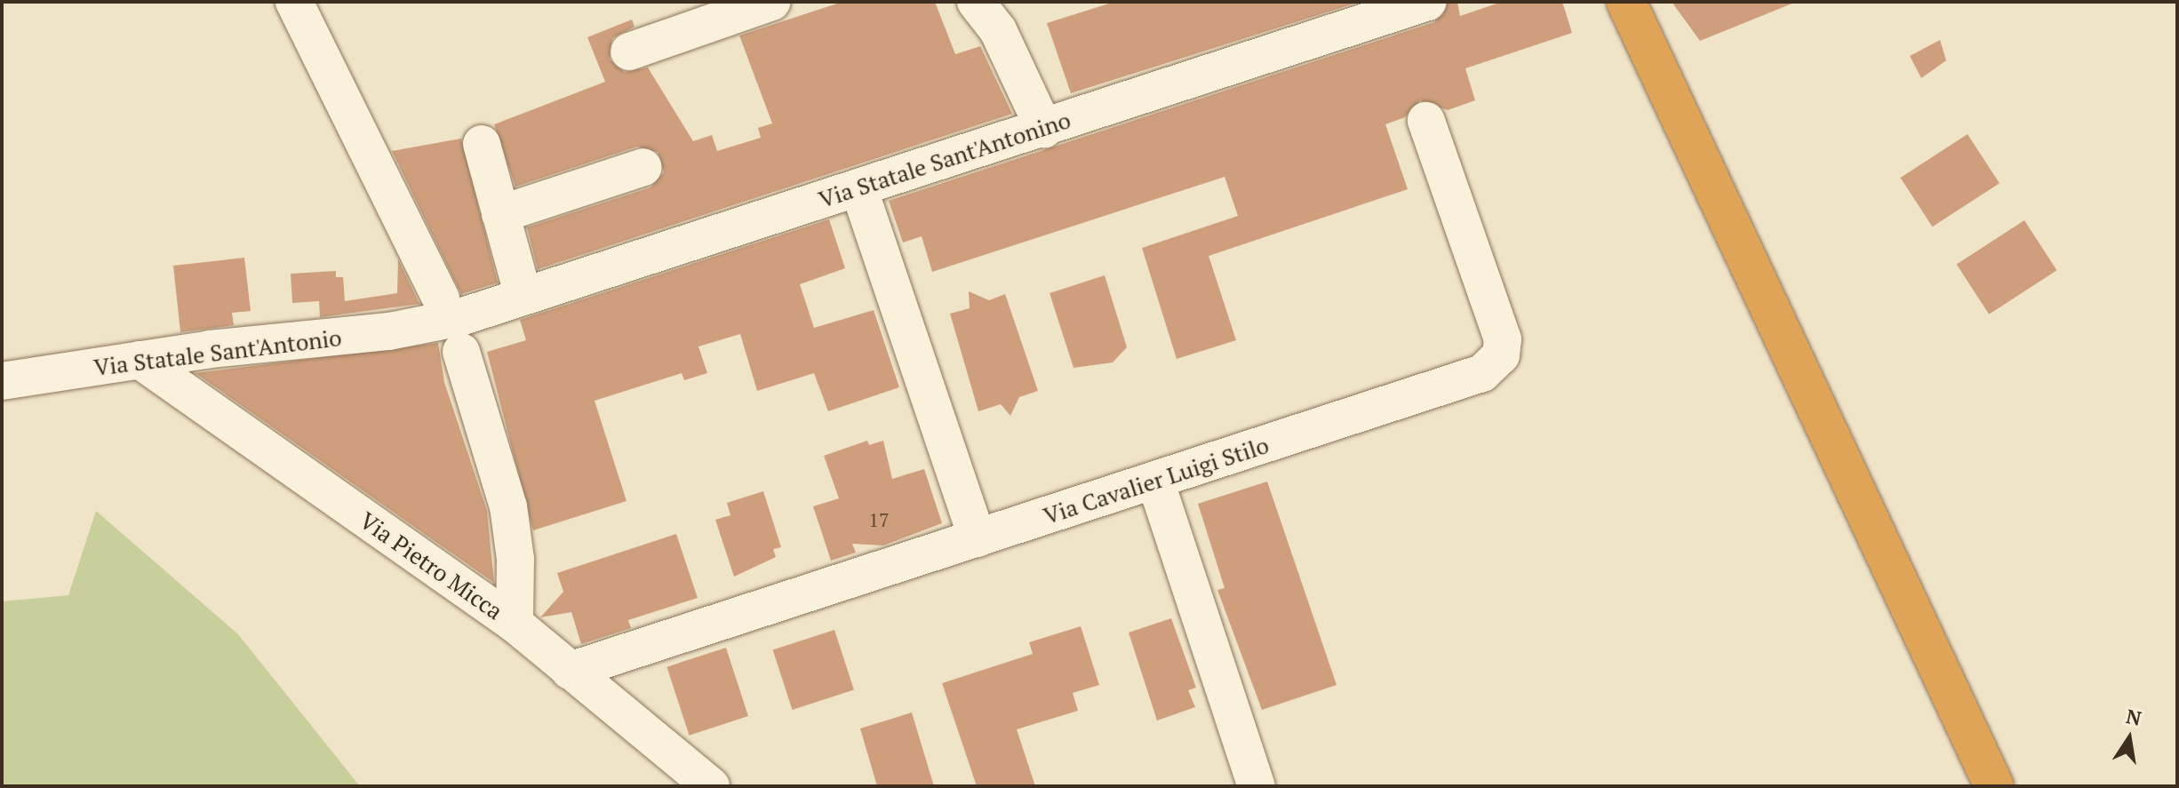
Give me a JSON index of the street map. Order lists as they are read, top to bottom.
{
  "streets": {
    "street": [
      "Via Statale Sant'Antonino",
      "Via Statale Sant'Antonio",
      "Via Cavalier Luigi Stilo",
      "Via Pietro Micca"
    ]
  },
  "crossings": [
    ["Via Statale Sant'Antonino", "Via Statale Sant'Antonio"],
    ["Via Statale Sant'Antonio", "Via Pietro Micca"],
    ["Via Cavalier Luigi Stilo", "Via Pietro Micca"]
  ],
  "house_numbers": ["17"],
  "north": "top"
}
